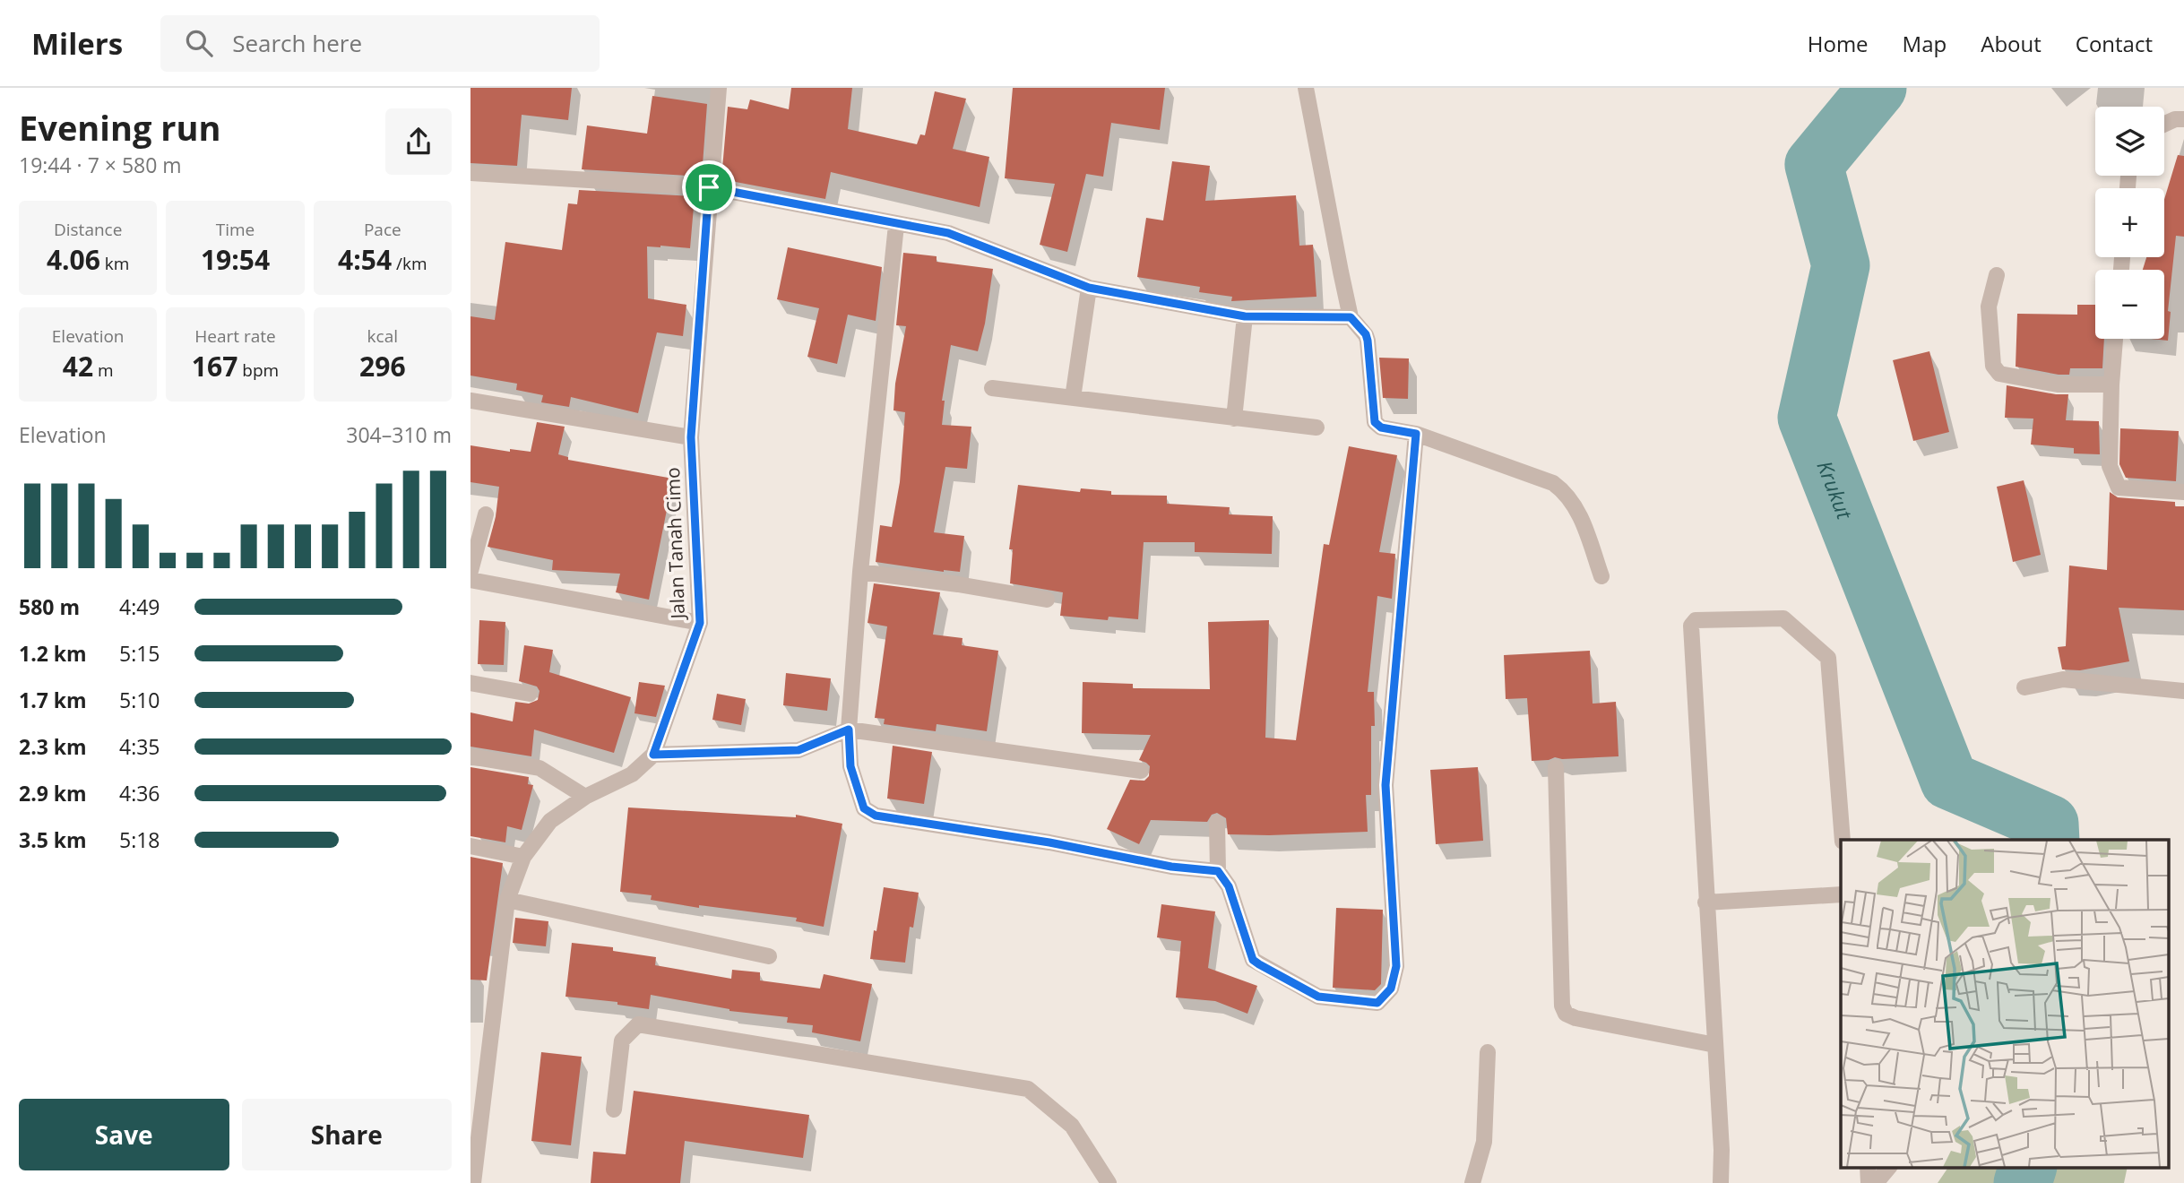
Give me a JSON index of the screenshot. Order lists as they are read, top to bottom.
{
  "streets": {
    "street": ["Jalan Tanah Cimo"]
  },
  "water": ["Krukut"],
  "page": {
    "header": "Milers",
    "search": "Search here",
    "nav": [
      "Home",
      "Map",
      "About",
      "Contact"
    ],
    "heading": ["Evening run", "19:44 · 7 × 580 m"],
    "map_buttons": ["+", "−"],
    "stats": [
      ["Distance", "4.06 km"],
      ["Time", "19:54"],
      ["Pace", "4:54 /km"],
      ["Elevation", "42 m"],
      ["Heart rate", "167 bpm"],
      ["kcal", "296"]
    ],
    "chart": ["Elevation", "304–310 m"],
    "list": [
      {
        "name": "580 m",
        "note": "4:49"
      },
      {
        "name": "1.2 km",
        "note": "5:15"
      },
      {
        "name": "1.7 km",
        "note": "5:10"
      },
      {
        "name": "2.3 km",
        "note": "4:35"
      },
      {
        "name": "2.9 km",
        "note": "4:36"
      },
      {
        "name": "3.5 km",
        "note": "5:18"
      }
    ],
    "buttons": ["Save", "Share"]
  }
}
